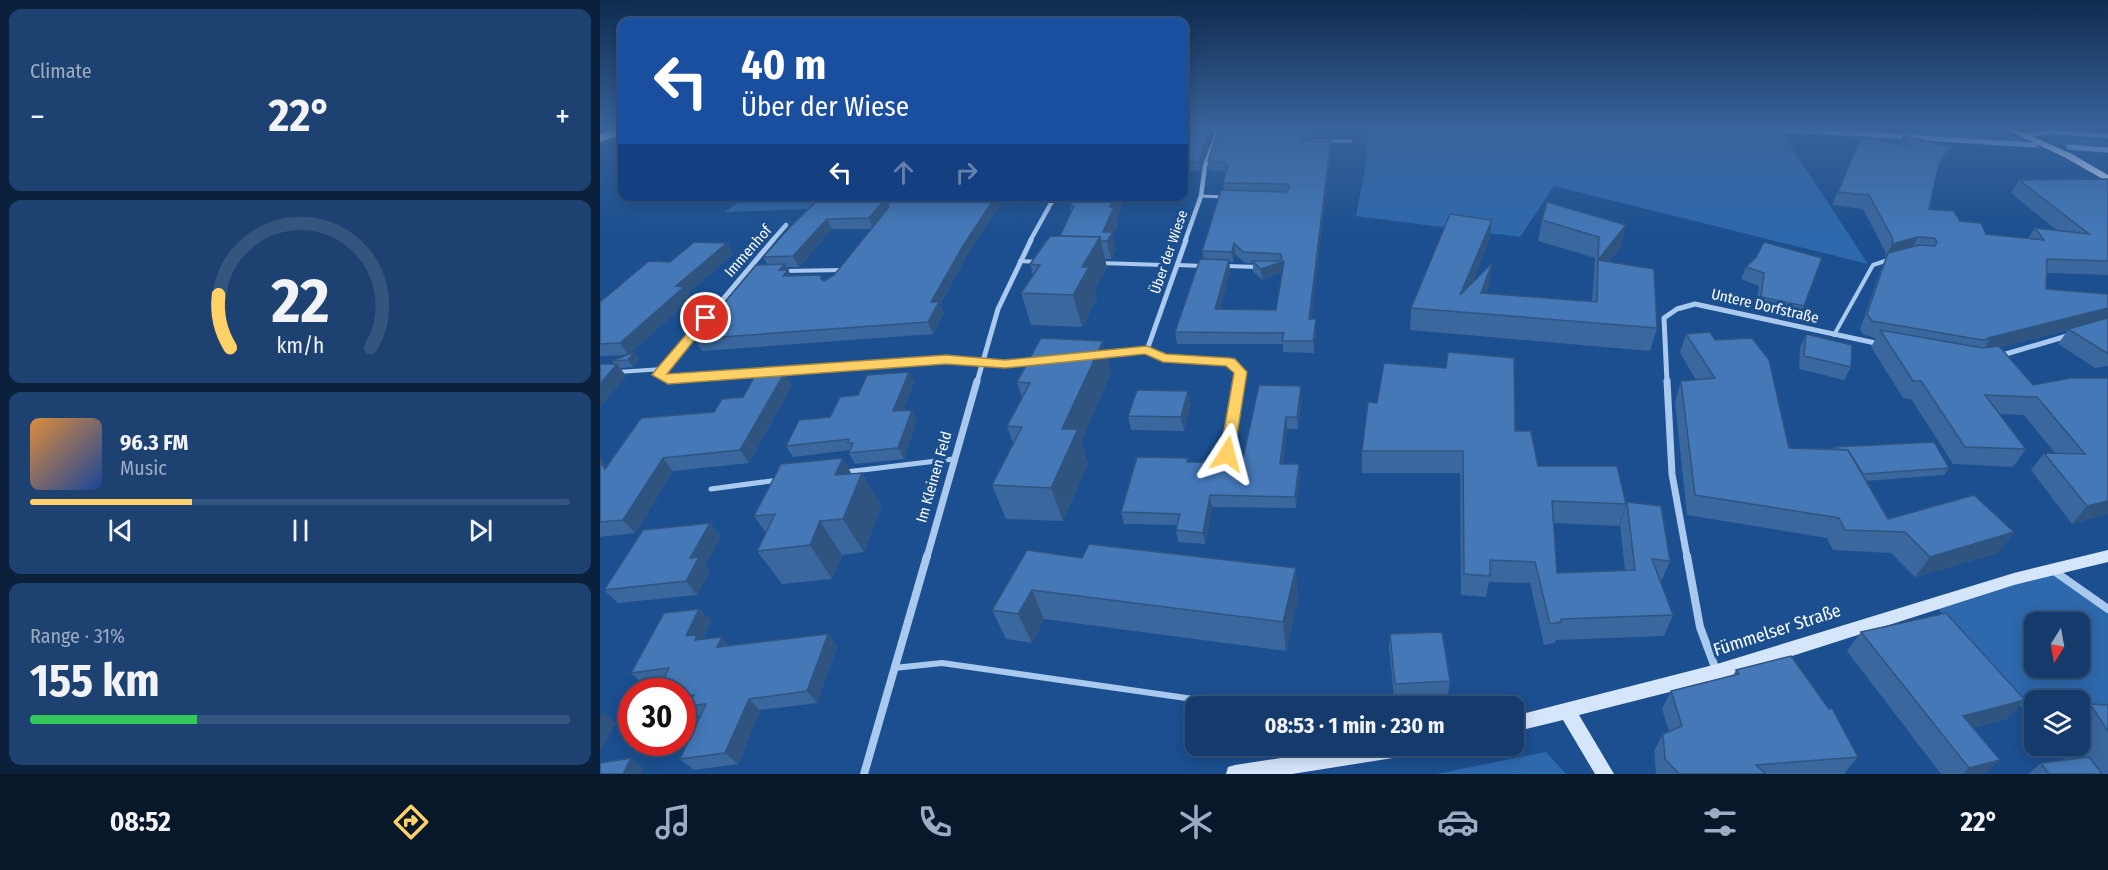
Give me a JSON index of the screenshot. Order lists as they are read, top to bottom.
{
  "streets": {
    "street": [
      "Immenhof",
      "Über der Wiese",
      "Untere Dorfstraße",
      "Im Kleinen Feld",
      "Fümmelser Straße"
    ]
  },
  "crossings": [
    ["Untere Dorfstraße", "Fümmelser Straße"]
  ],
  "north": "bottom",
  "page": {
    "tile": [
      "Climate",
      ["Range · 31%", "155 km"]
    ],
    "turn": ["40 m", "Über der Wiese"],
    "heat": ["−", "22°", "+"],
    "song": ["96.3 FM", "Music"],
    "limit": "30",
    "trip": "08:53 · 1 min · 230 m",
    "tabs": ["08:52", "22°"],
    "gauge": ["22", "km/h"]
  }
}
